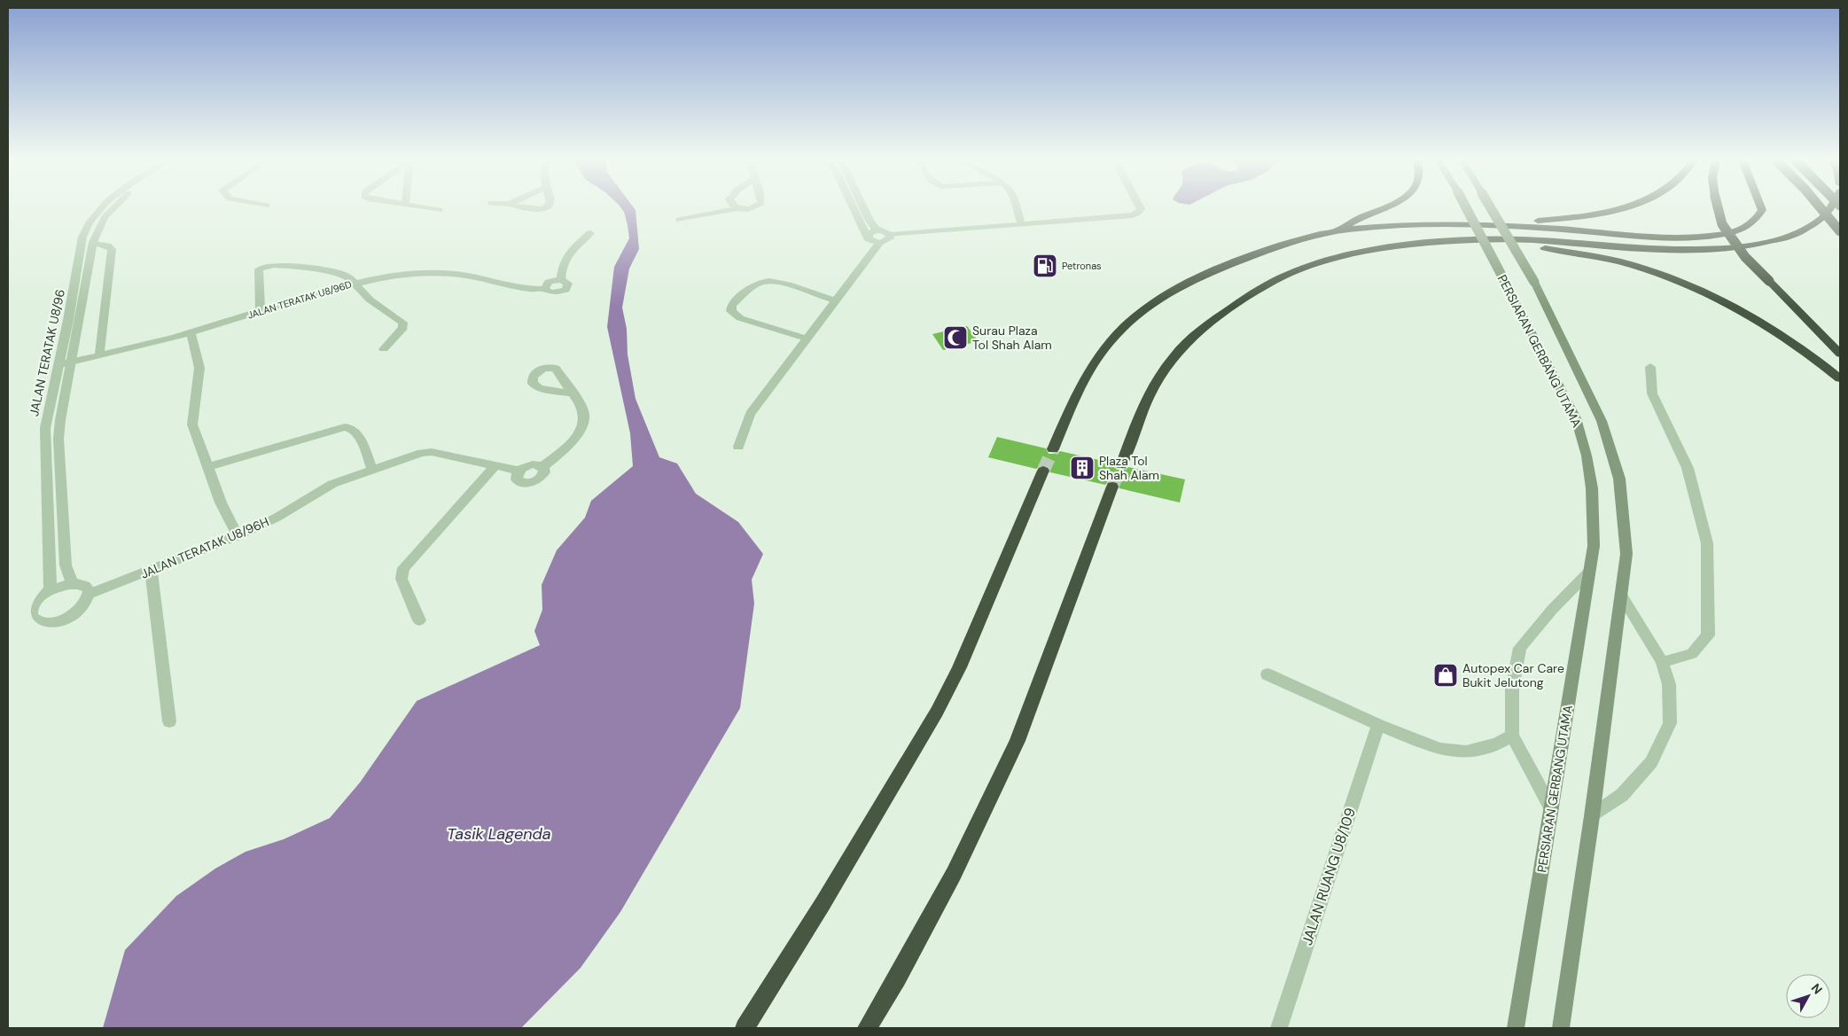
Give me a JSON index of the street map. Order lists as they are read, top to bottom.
{
  "streets": {
    "main road": ["PERSIARAN GERBANG UTAMA"],
    "street": [
      "JALAN TERATAK U8/96D",
      "JALAN TERATAK U8/96",
      "JALAN TERATAK U8/96H",
      "JALAN RUANG U8/109"
    ]
  },
  "crossings": [
    ["JALAN TERATAK U8/96D", "JALAN TERATAK U8/96"]
  ],
  "water": ["Tasik Lagenda"],
  "places": {
    "fuel station": ["Petronas"],
    "mosque": ["Surau Plaza Tol Shah Alam"],
    "building": ["Plaza Tol Shah Alam"],
    "shop": ["Autopex Car Care Bukit Jelutong"]
  },
  "north": "top right"
}
